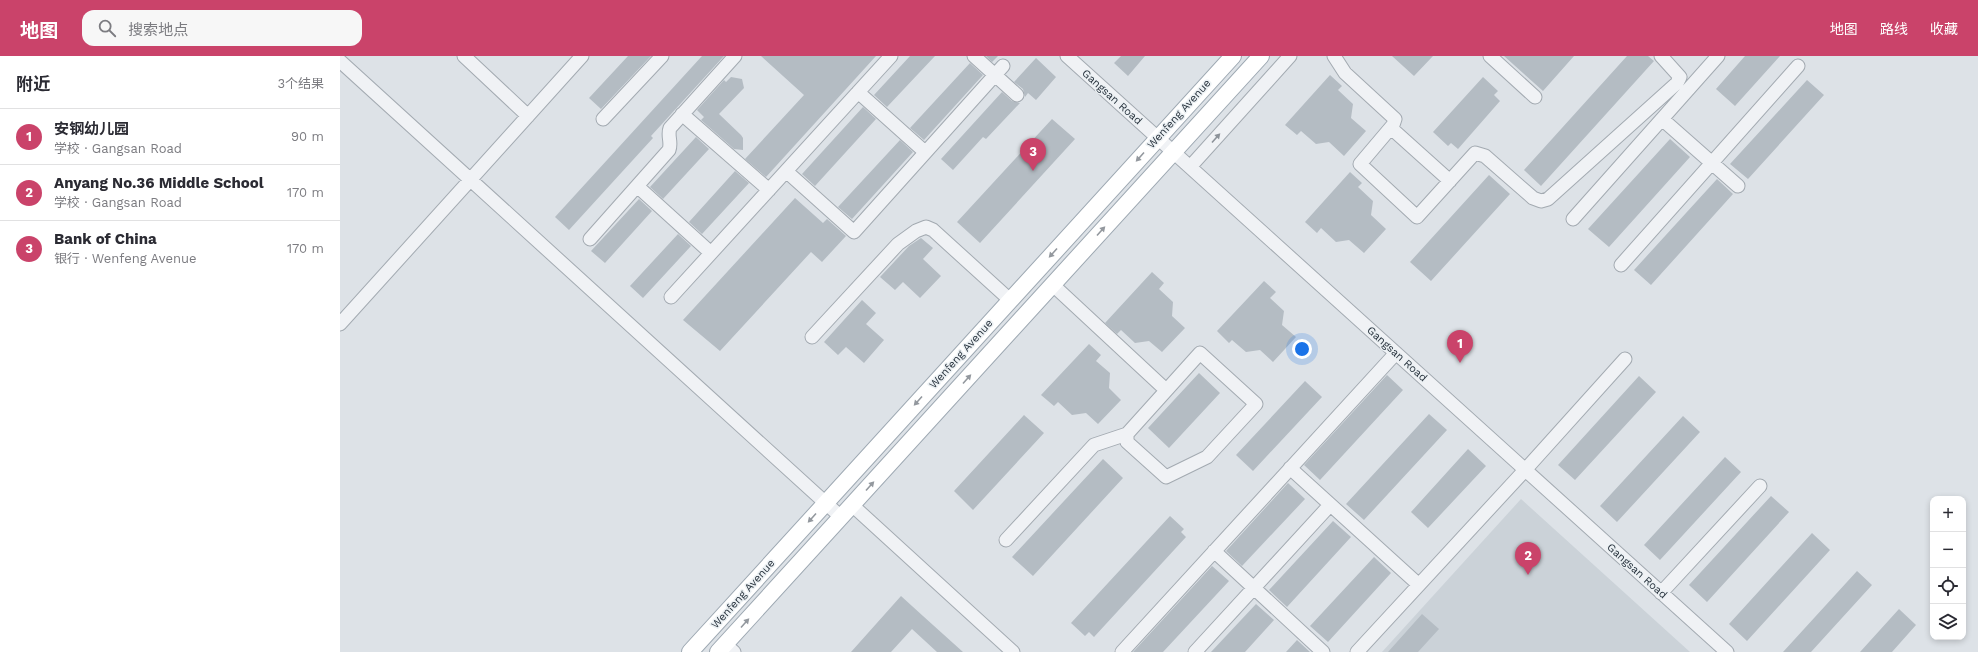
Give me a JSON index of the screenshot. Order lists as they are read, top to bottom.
{
  "streets": {
    "main road": ["Wenfeng Avenue"],
    "street": ["Gangsan Road"]
  },
  "crossings": [
    ["Gangsan Road", "Wenfeng Avenue"]
  ],
  "page": {
    "header": "地图",
    "search": "搜索地点",
    "nav": ["地图", "路线", "收藏"],
    "heading": ["附近", "3个结果"],
    "list": [
      {
        "mark": "1",
        "name": "安钢幼儿园",
        "note": "学校 · Gangsan Road",
        "value": "90 m"
      },
      {
        "mark": "2",
        "name": "Anyang No.36 Middle School",
        "note": "学校 · Gangsan Road",
        "value": "170 m"
      },
      {
        "mark": "3",
        "name": "Bank of China",
        "note": "银行 · Wenfeng Avenue",
        "value": "170 m"
      }
    ],
    "pins": ["3", "1", "2"],
    "map_buttons": ["+", "−"]
  }
}
